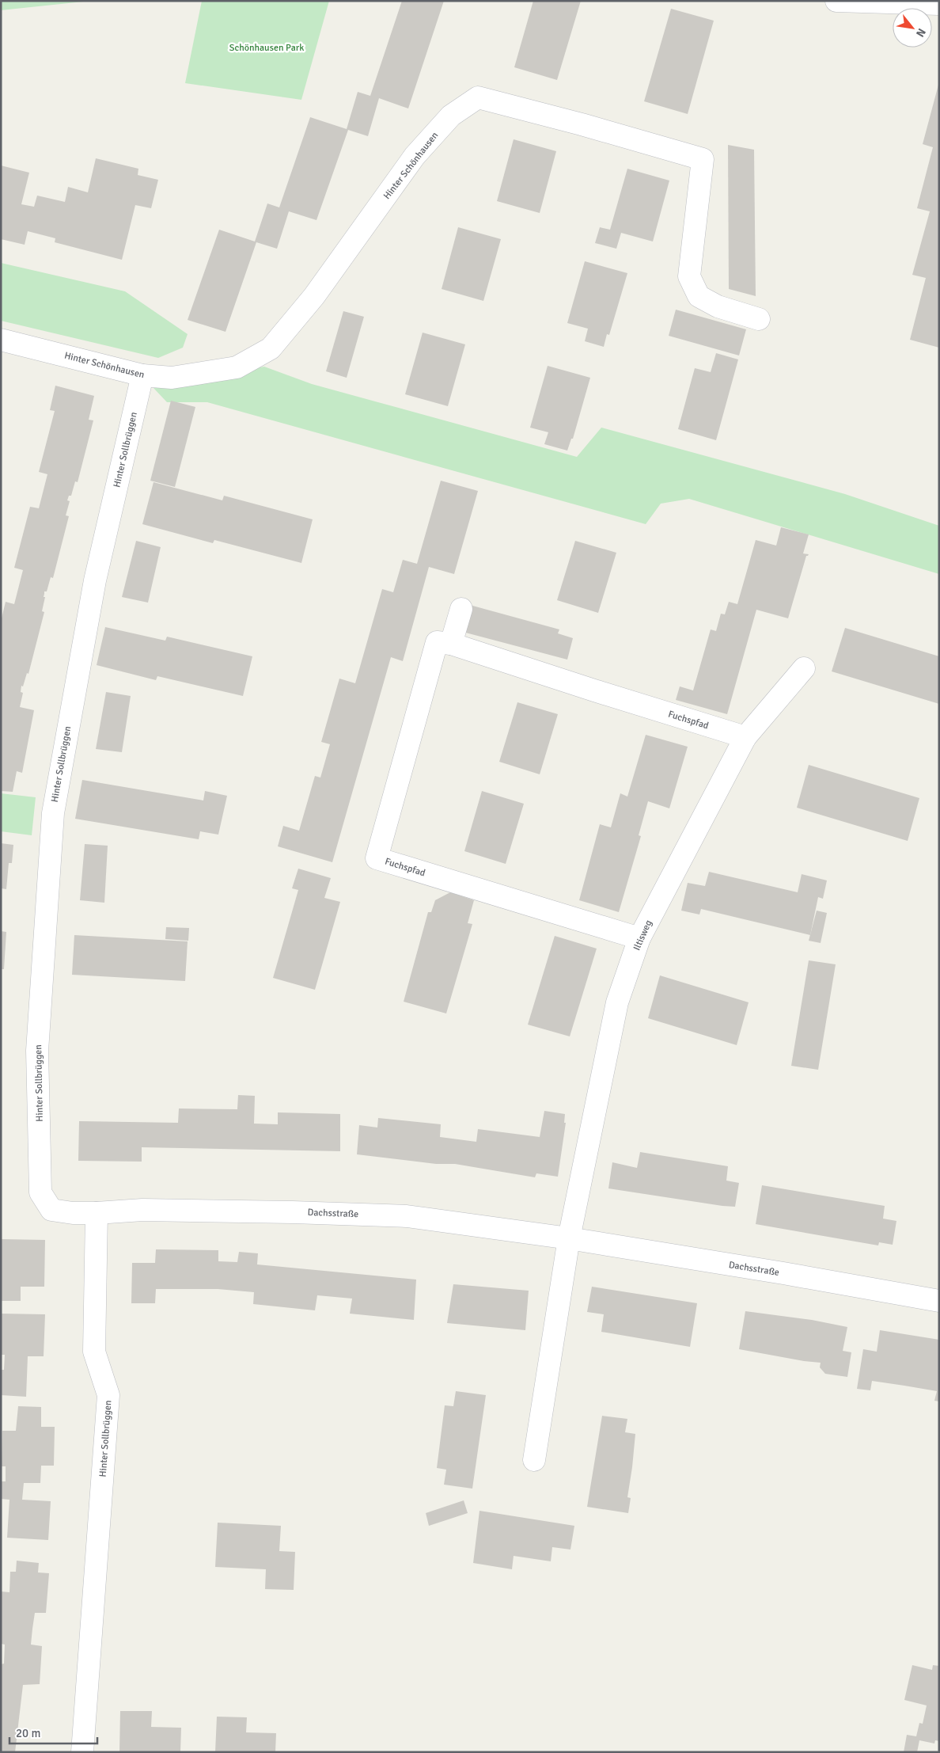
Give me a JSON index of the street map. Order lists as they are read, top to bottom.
{
  "streets": {
    "street": [
      "Hinter Schönhausen",
      "Hinter Sollbrüggen",
      "Fuchspfad",
      "Iltisweg",
      "Dachsstraße"
    ]
  },
  "crossings": [
    ["Hinter Schönhausen", "Hinter Sollbrüggen"],
    ["Hinter Sollbrüggen", "Dachsstraße"],
    ["Fuchspfad", "Iltisweg"],
    ["Iltisweg", "Dachsstraße"]
  ],
  "parks": ["Schönhausen Park"],
  "scale_bar": "20 m",
  "north": "bottom right"
}
